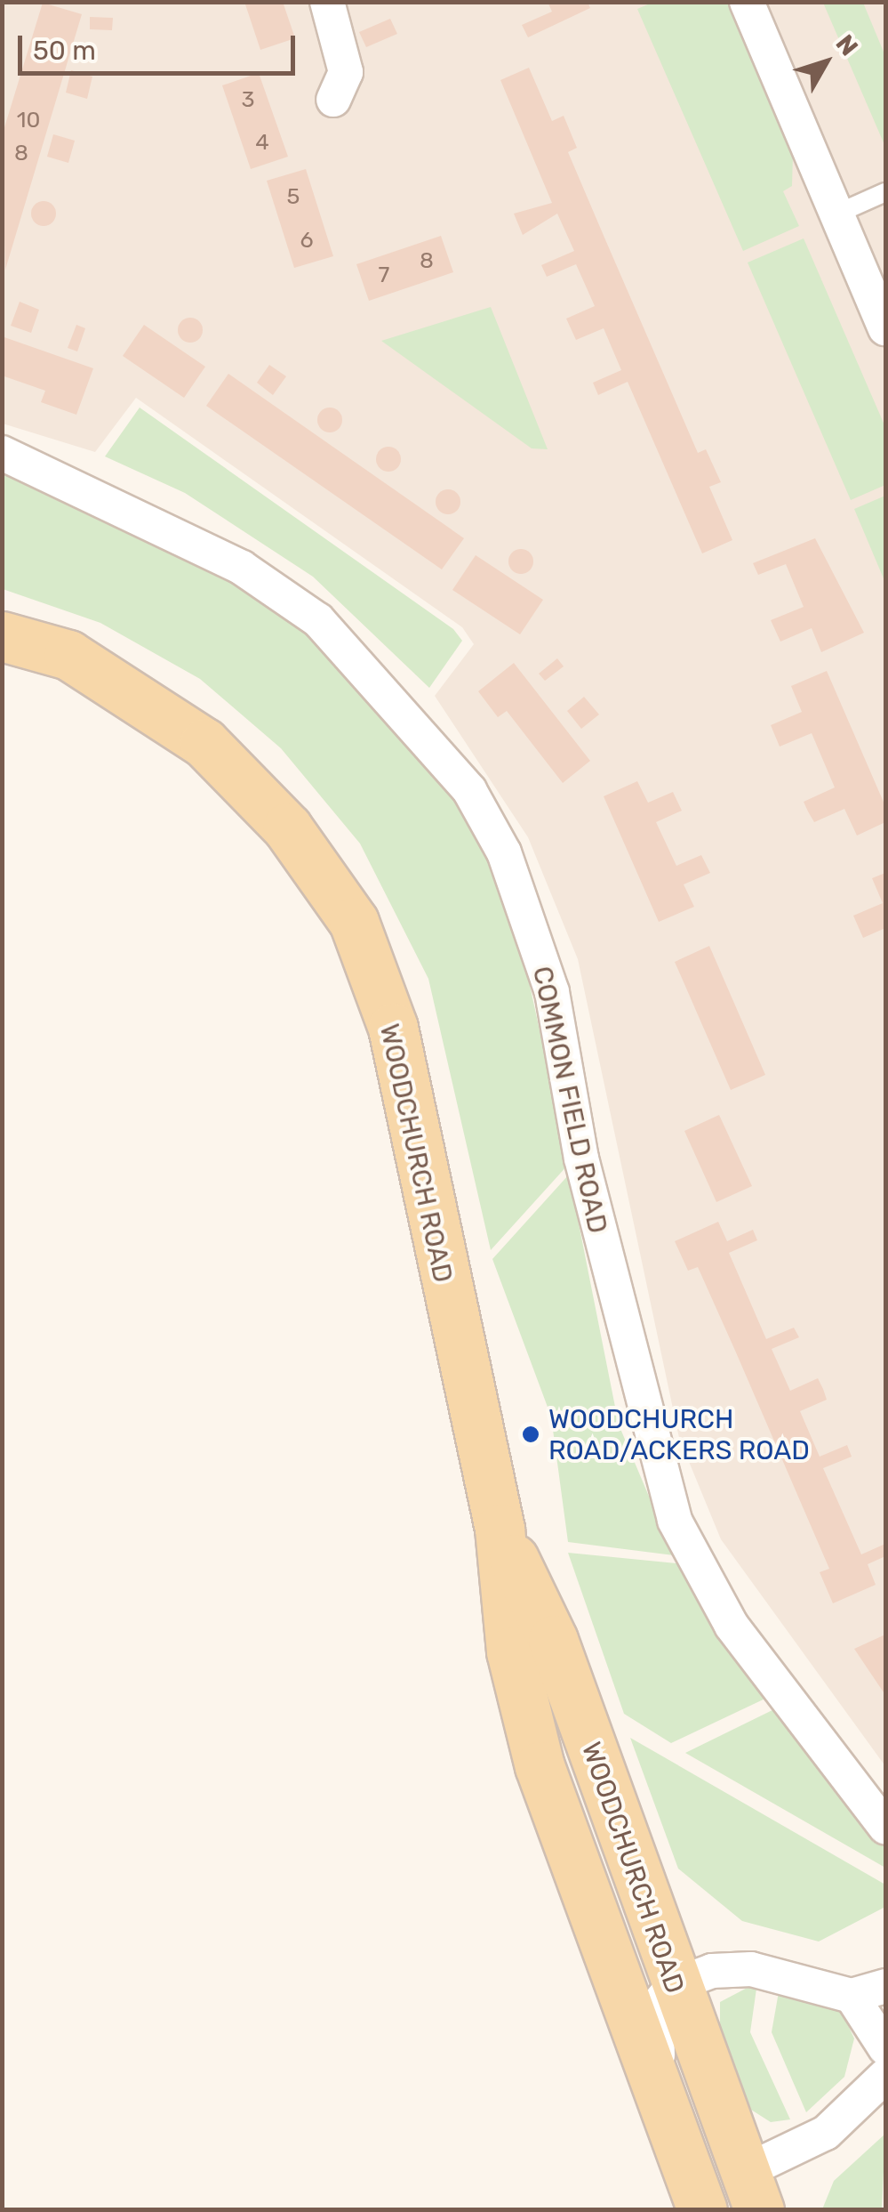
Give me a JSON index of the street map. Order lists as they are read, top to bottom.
{
  "streets": {
    "main road": ["WOODCHURCH ROAD"],
    "street": ["COMMON FIELD ROAD"]
  },
  "places": ["WOODCHURCH ROAD/ACKERS ROAD"],
  "house_numbers": [
    "3",
    "10",
    "4",
    "8",
    "5",
    "6",
    "8",
    "7"
  ],
  "scale_bar": "50 m",
  "north": "top right"
}
